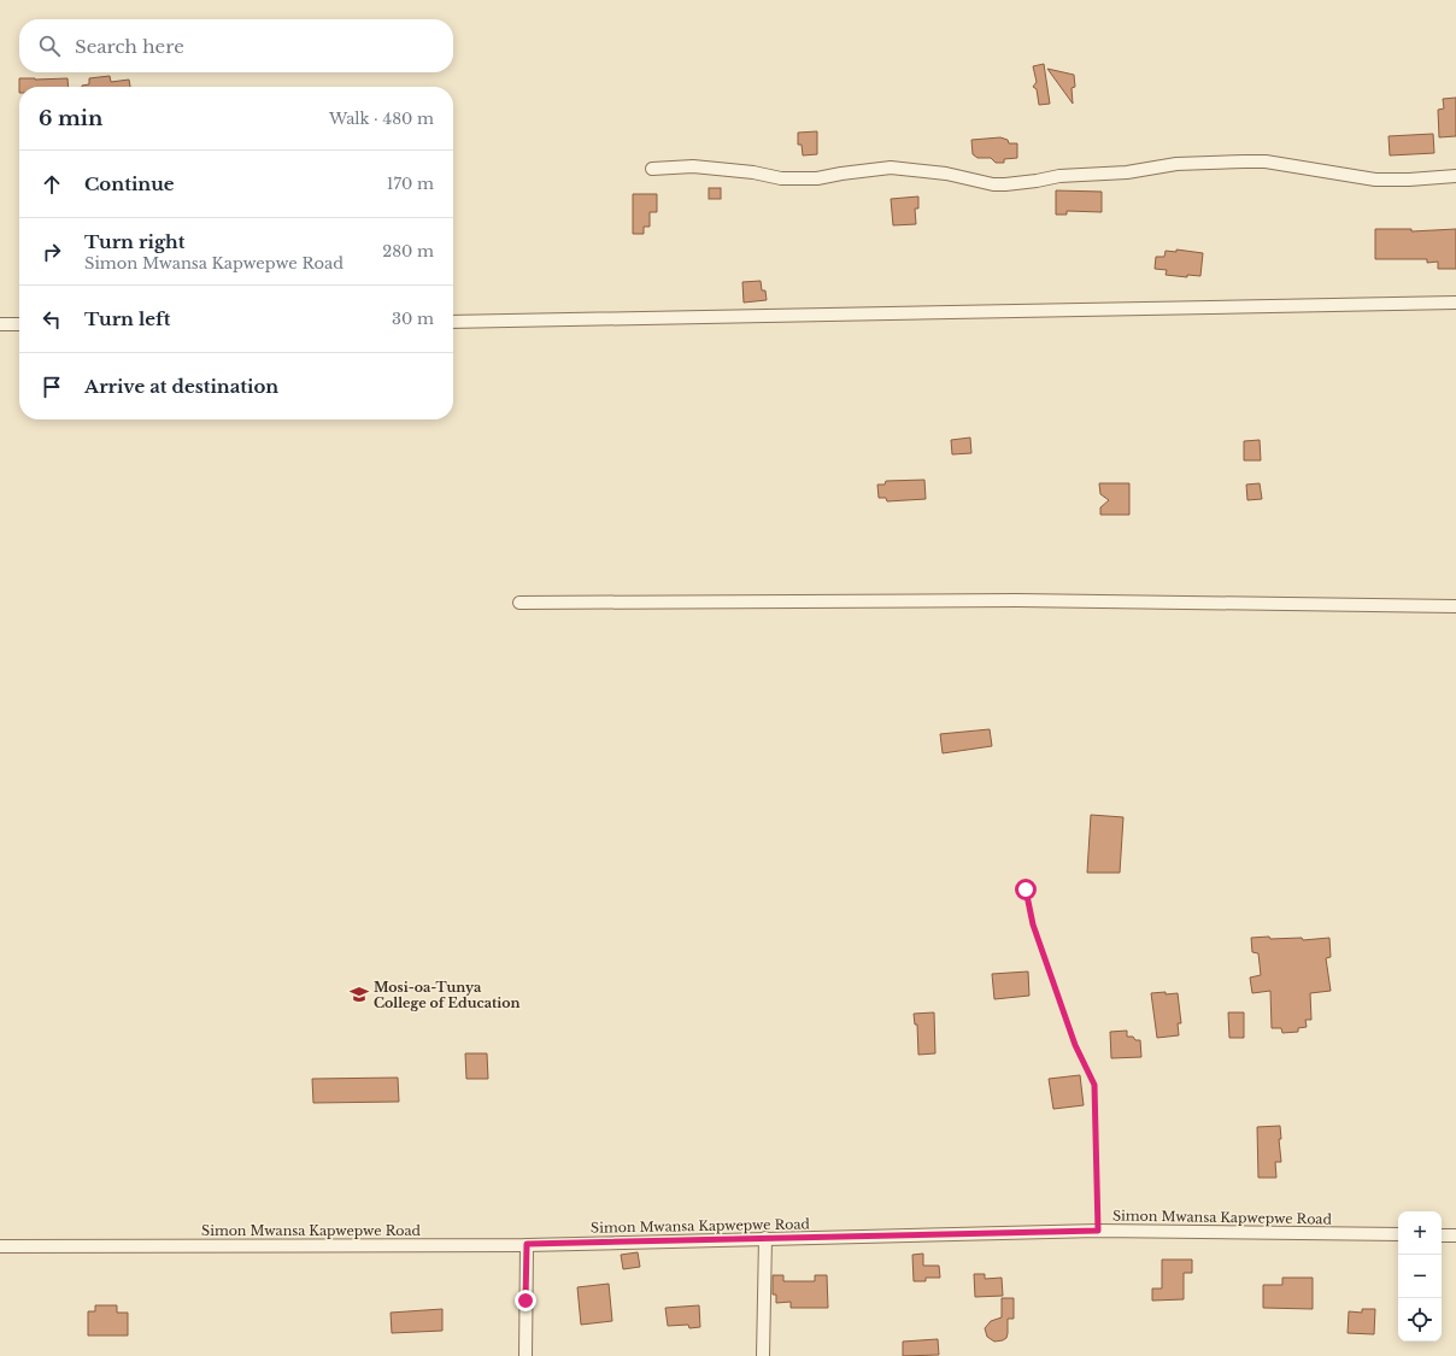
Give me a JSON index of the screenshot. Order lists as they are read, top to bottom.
{
  "streets": {
    "street": ["Simon Mwansa Kapwepwe Road"]
  },
  "places": {
    "school or university": ["Mosi-oa-Tunya College of Education"]
  },
  "page": {
    "search": "Search here",
    "heading": ["6 min", "Walk · 480 m"],
    "list": [
      ["Continue", "170 m"],
      ["Turn right", "Simon Mwansa Kapwepwe Road", "280 m"],
      ["Turn left", "30 m"],
      "Arrive at destination"
    ],
    "map_buttons": ["+", "−"]
  }
}
